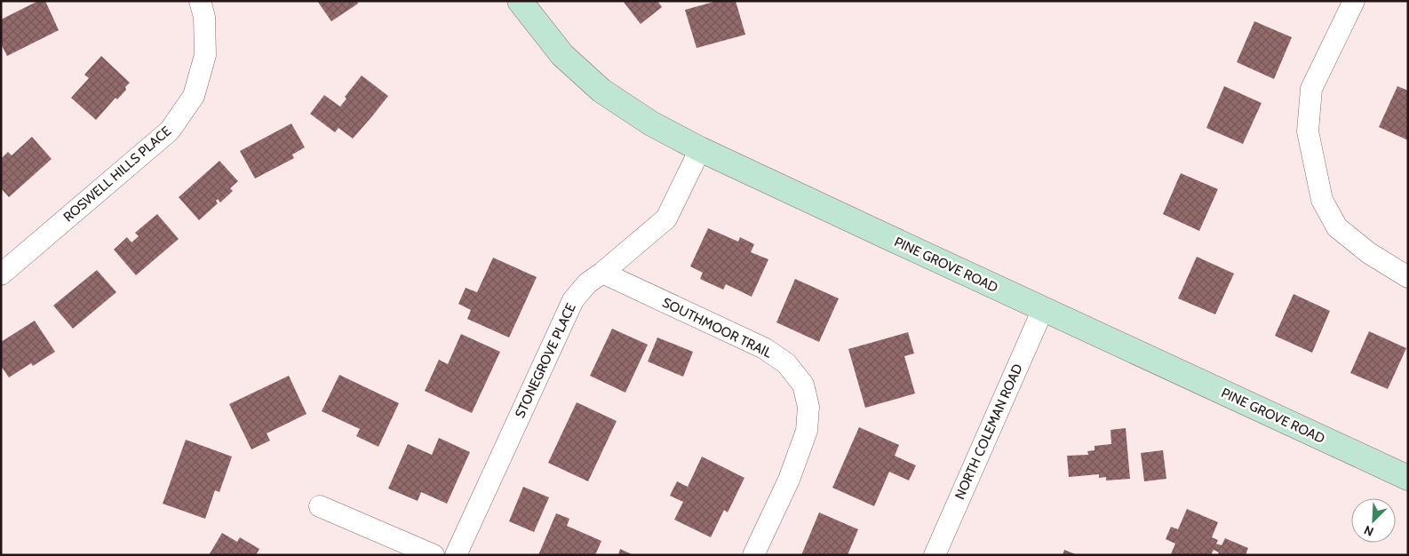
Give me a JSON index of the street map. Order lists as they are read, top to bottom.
{
  "streets": {
    "main road": ["PINE GROVE ROAD"],
    "street": [
      "ROSWELL HILLS PLACE",
      "SOUTHMOOR TRAIL",
      "STONEGROVE PLACE",
      "NORTH COLEMAN ROAD"
    ]
  },
  "crossings": [
    ["PINE GROVE ROAD", "STONEGROVE PLACE"],
    ["PINE GROVE ROAD", "NORTH COLEMAN ROAD"],
    ["SOUTHMOOR TRAIL", "STONEGROVE PLACE"]
  ],
  "north": "bottom left"
}
